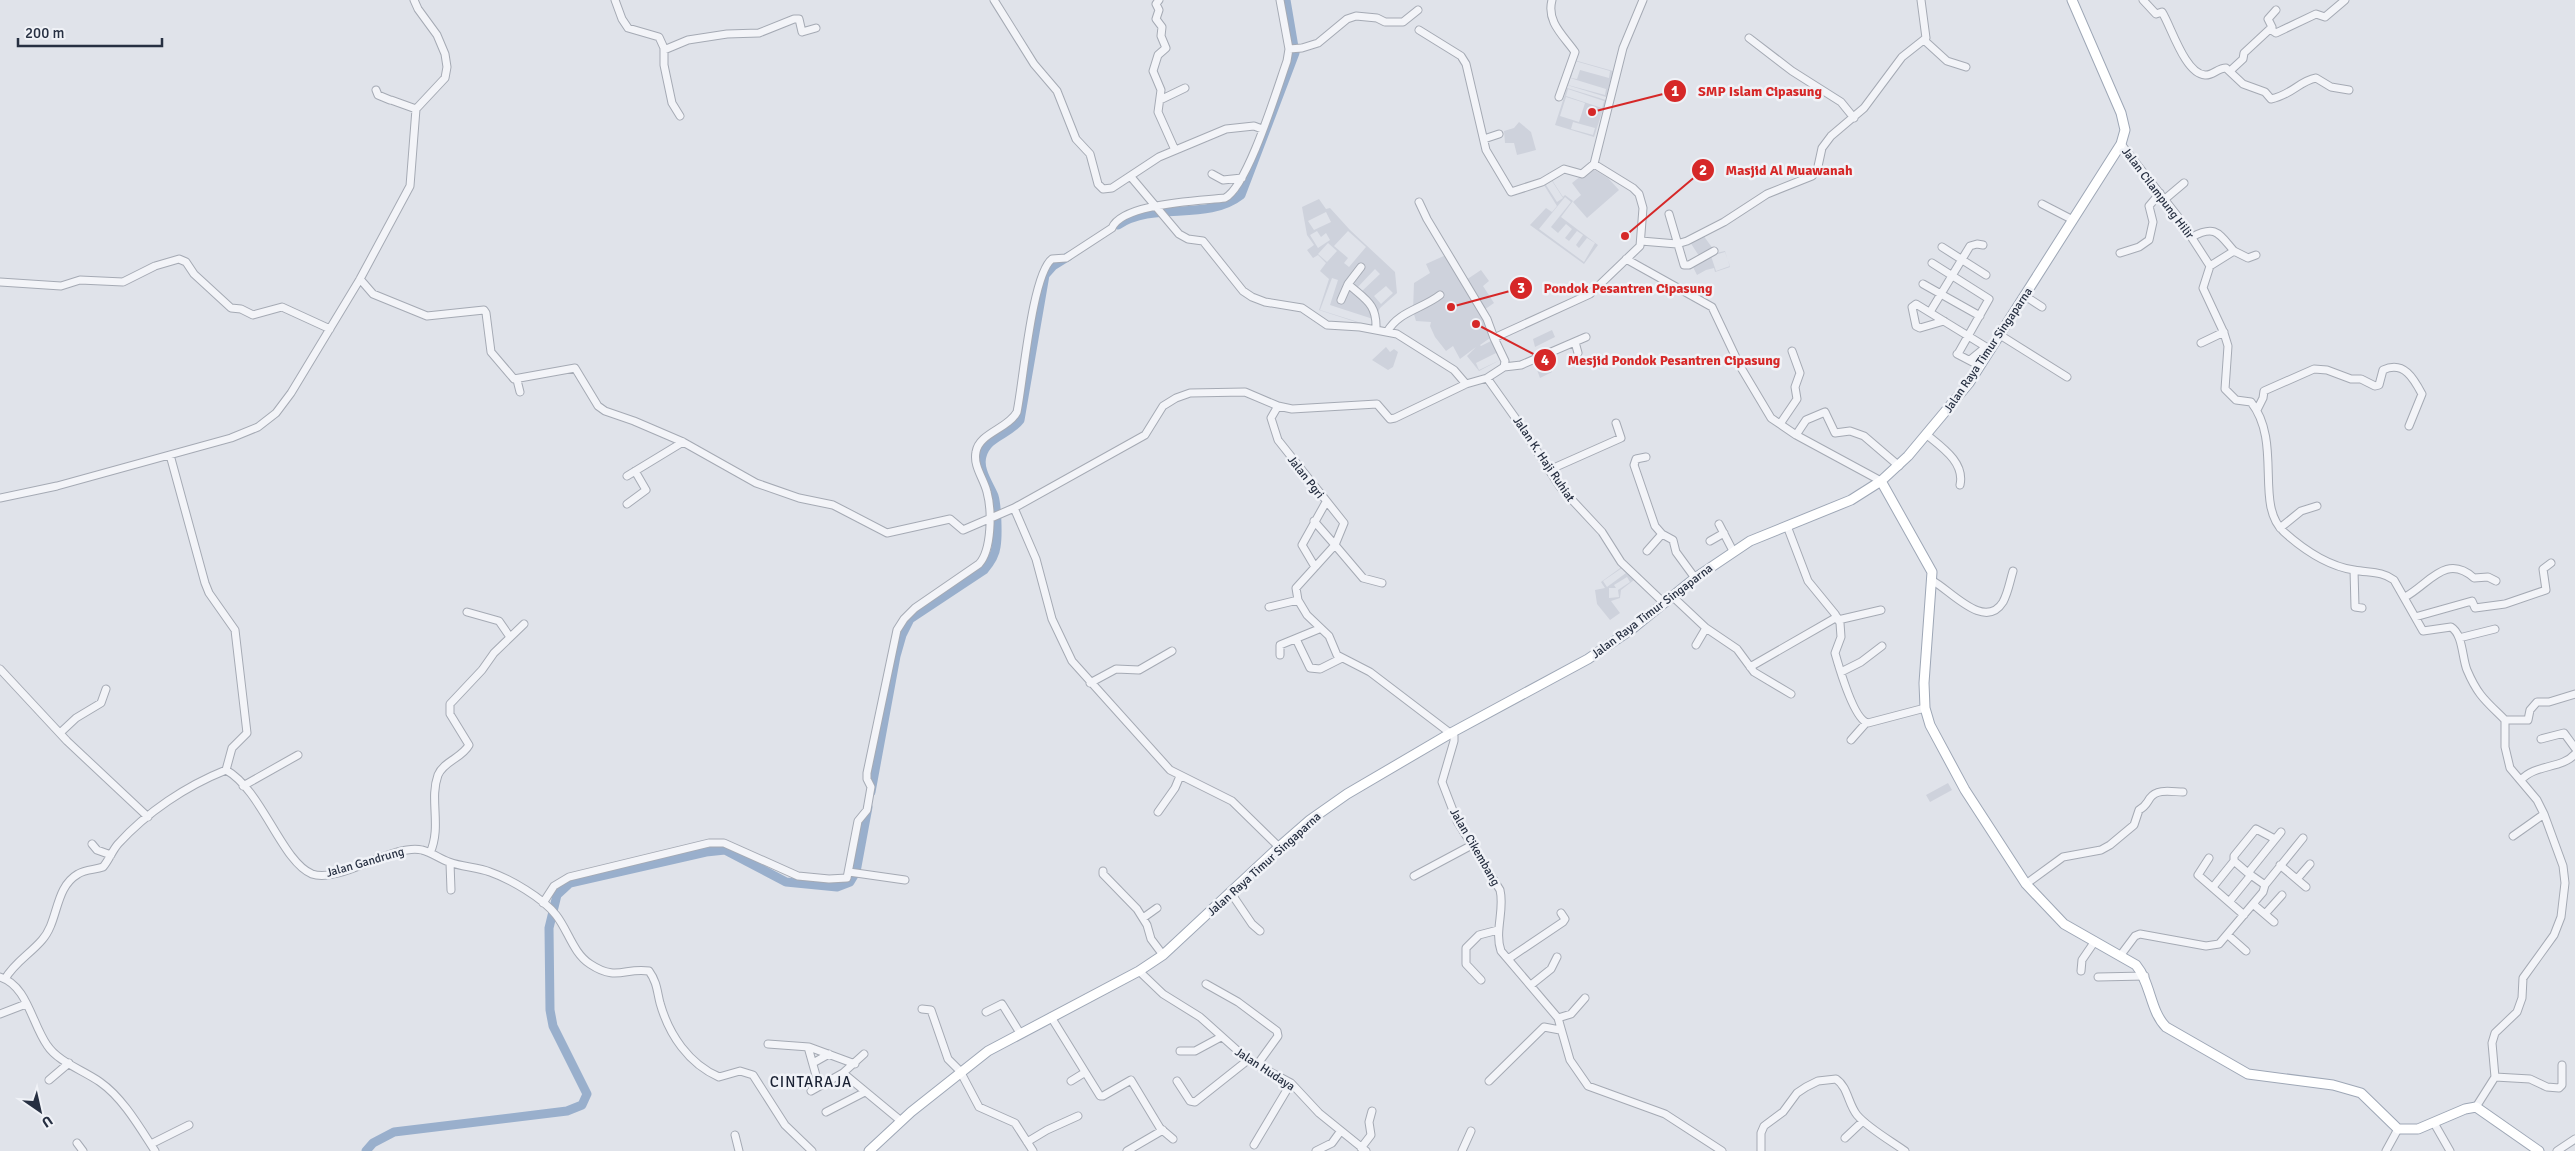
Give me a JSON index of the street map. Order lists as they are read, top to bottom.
{
  "streets": {
    "main road": ["Jalan Raya Timur Singaparna"],
    "street": [
      "Jalan Cilampung Hilir",
      "Jalan K. Haji Ruhiat",
      "Jalan Pgri",
      "Jalan Cikembang",
      "Jalan Gandrung",
      "Jalan Hudaya"
    ]
  },
  "crossings": [
    ["Jalan Cilampung Hilir", "Jalan Raya Timur Singaparna"],
    ["Jalan Raya Timur Singaparna", "Jalan K. Haji Ruhiat"],
    ["Jalan Raya Timur Singaparna", "Jalan Cikembang"],
    ["Jalan Raya Timur Singaparna", "Jalan Hudaya"]
  ],
  "districts": ["CINTARAJA"],
  "places": [
    "SMP Islam Cipasung",
    "Masjid Al Muawanah",
    "Pondok Pesantren Cipasung",
    "Mesjid Pondok Pesantren Cipasung"
  ],
  "scale_bar": "200 m",
  "north": "bottom right"
}
